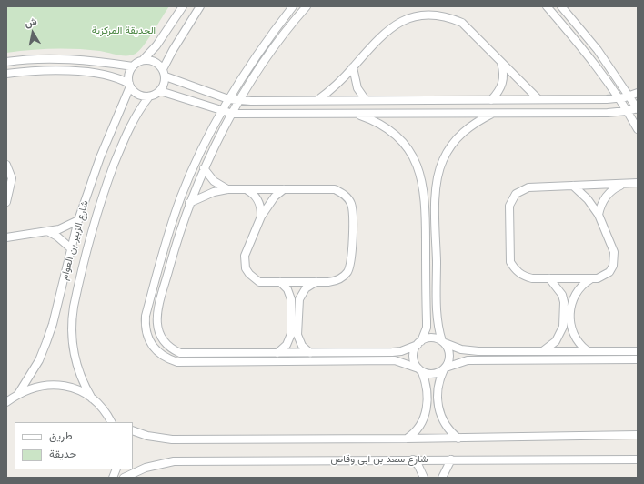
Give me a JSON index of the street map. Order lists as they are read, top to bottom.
{
  "streets": {
    "street": ["شارع الزبير بن العوام", "شارع سعد بن ابى وقاص"]
  },
  "parks": ["الحديقة المركزية"],
  "legend": ["طريق", "حديقة"],
  "north": "top"
}
